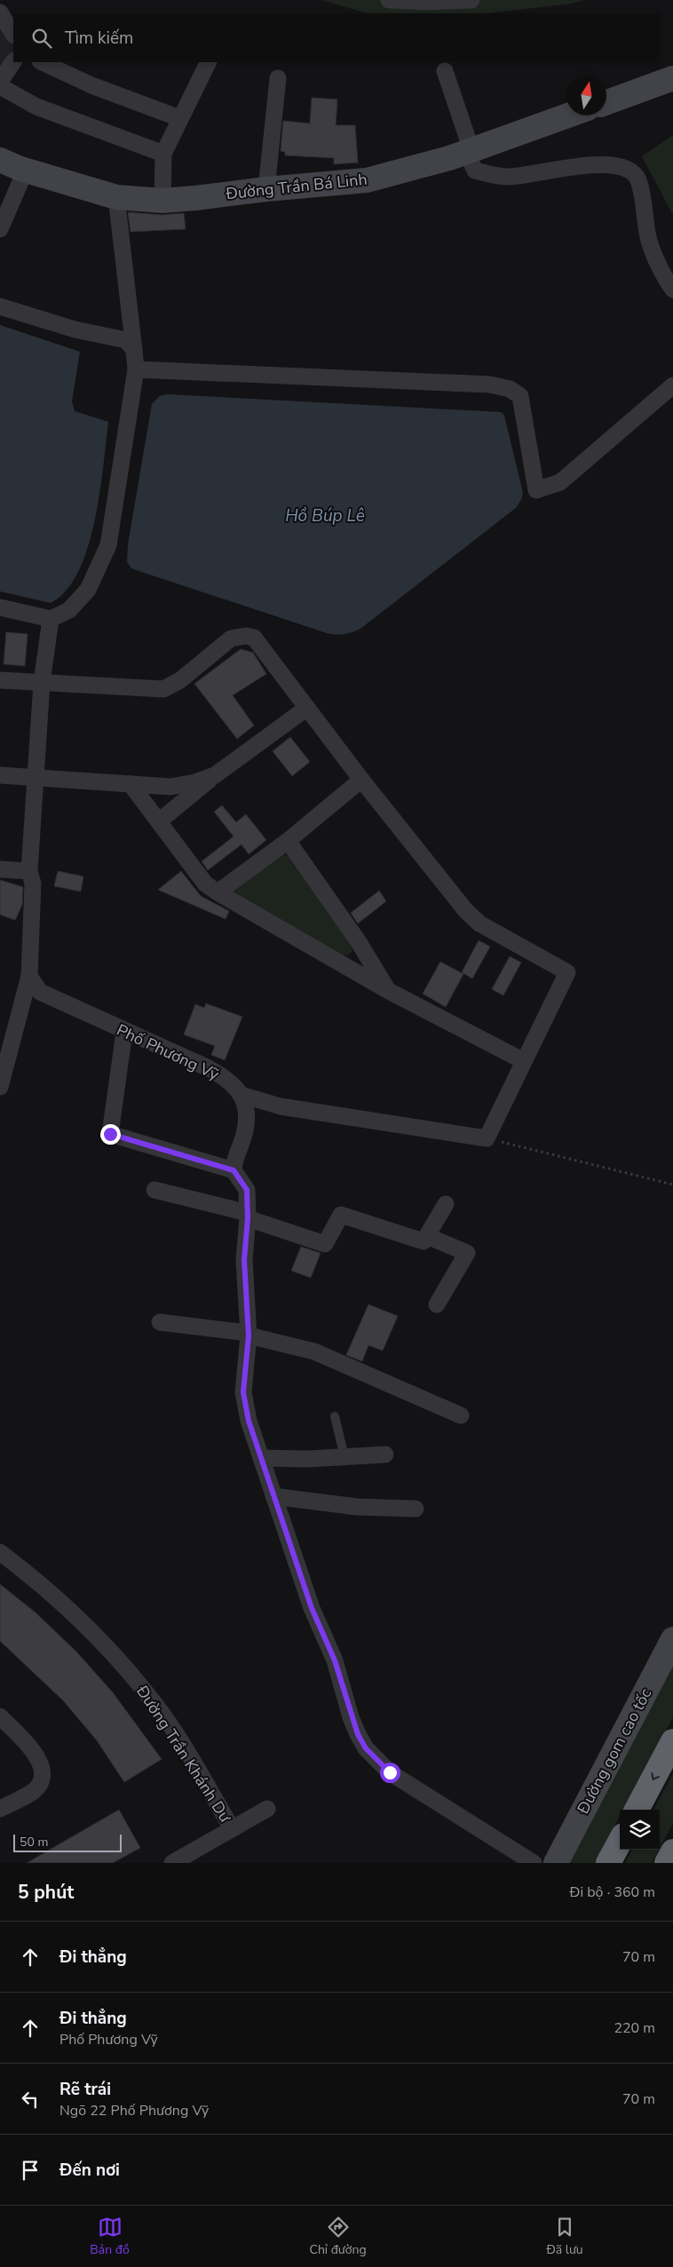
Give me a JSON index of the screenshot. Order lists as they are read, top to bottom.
{
  "streets": {
    "street": [
      "Đường Trần Bá Linh",
      "Phố Phương Vỹ",
      "Đường gom cao tốc",
      "Đường Trần Khánh Dư"
    ]
  },
  "water": ["Hồ Búp Lê"],
  "scale_bar": "50 m",
  "north": "top",
  "page": {
    "search": "Tìm kiếm",
    "scale": "50 m",
    "heading": ["5 phút", "Đi bộ · 360 m"],
    "list": [
      ["Đi thẳng", "70 m"],
      ["Đi thẳng", "Phố Phương Vỹ", "220 m"],
      ["Rẽ trái", "Ngõ 22 Phố Phương Vỹ", "70 m"],
      "Đến nơi"
    ],
    "nav": ["Bản đồ", "Chỉ đường", "Đã lưu"]
  }
}
